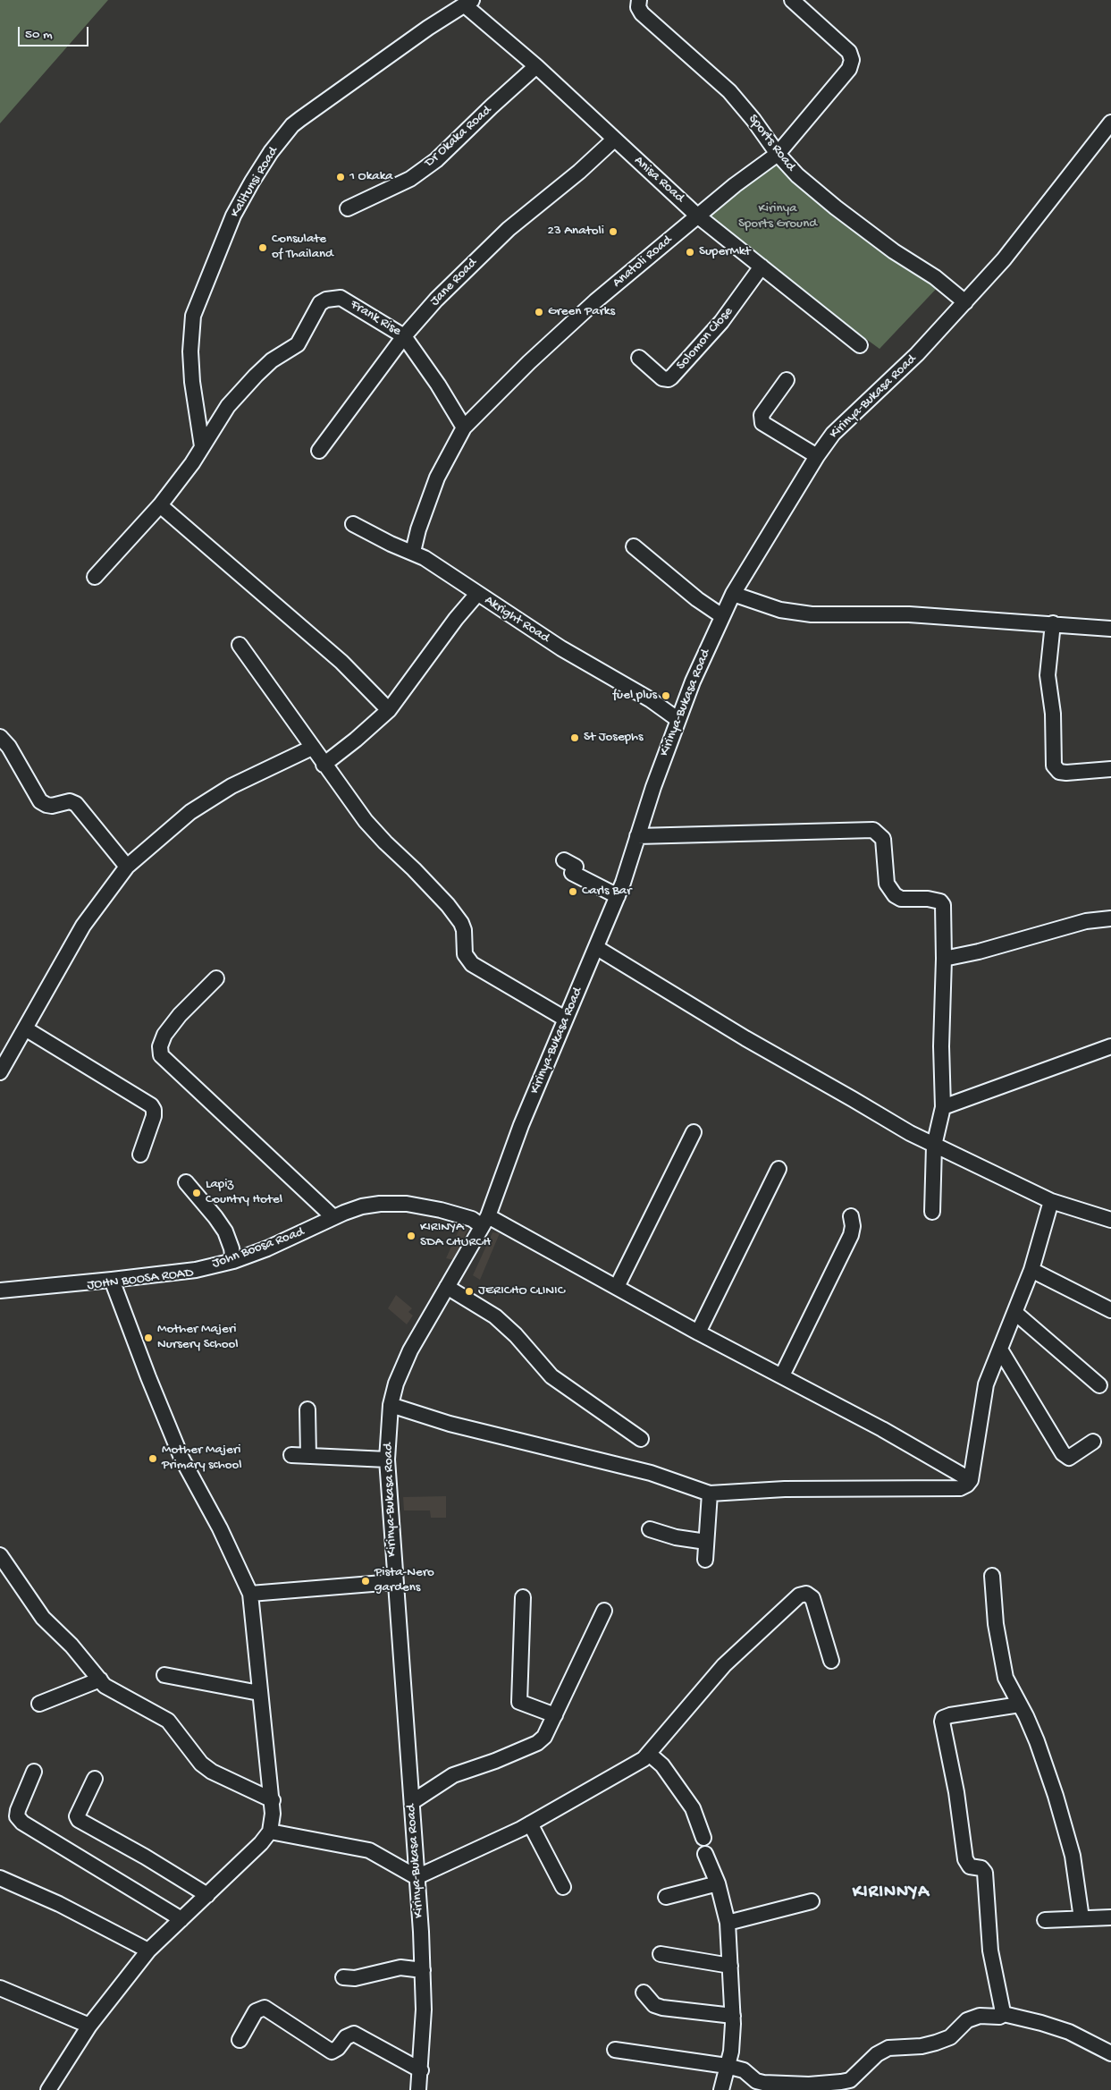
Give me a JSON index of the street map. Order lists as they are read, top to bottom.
{
  "streets": {
    "street": [
      "Dr Okaka Road",
      "Sports Road",
      "Anisa Road",
      "Kalitunsi Road",
      "Anatoli Road",
      "Jane Road",
      "Frank Rise",
      "Solomon Close",
      "Kirinya-Bukasa Road",
      "Akright Road",
      "John Boosa Road",
      "JOHN BOOSA ROAD"
    ]
  },
  "crossings": [
    ["Dr Okaka Road", "Anisa Road"],
    ["Sports Road", "Anatoli Road"],
    ["Sports Road", "Kirinya-Bukasa Road"],
    ["Anisa Road", "Kalitunsi Road"],
    ["Anisa Road", "Anatoli Road"],
    ["Anisa Road", "Jane Road"],
    ["Anisa Road", "Solomon Close"],
    ["Kalitunsi Road", "Frank Rise"],
    ["Anatoli Road", "Frank Rise"],
    ["Anatoli Road", "Akright Road"],
    ["Jane Road", "Frank Rise"],
    ["Kirinya-Bukasa Road", "Akright Road"],
    ["Kirinya-Bukasa Road", "John Boosa Road"],
    ["Kirinya-Bukasa Road", "JOHN BOOSA ROAD"],
    ["John Boosa Road", "JOHN BOOSA ROAD"]
  ],
  "districts": ["KIRINNYA"],
  "parks": ["Kirinya Sports Ground"],
  "places": [
    "1 Okaka",
    "23 Anatoli",
    "Consulate of Thailand",
    "SuperMkt",
    "Green Parks",
    "fuel plus",
    "St Josephs",
    "Carls Bar",
    "Lapiz Country Hotel",
    "KIRINYA SDA CHURCH",
    "JERICHO CLINIC",
    "Mother Majeri Nursery School",
    "Mother Majeri Primary school",
    "Pista-Nero gardens"
  ],
  "scale_bar": "50 m"
}
